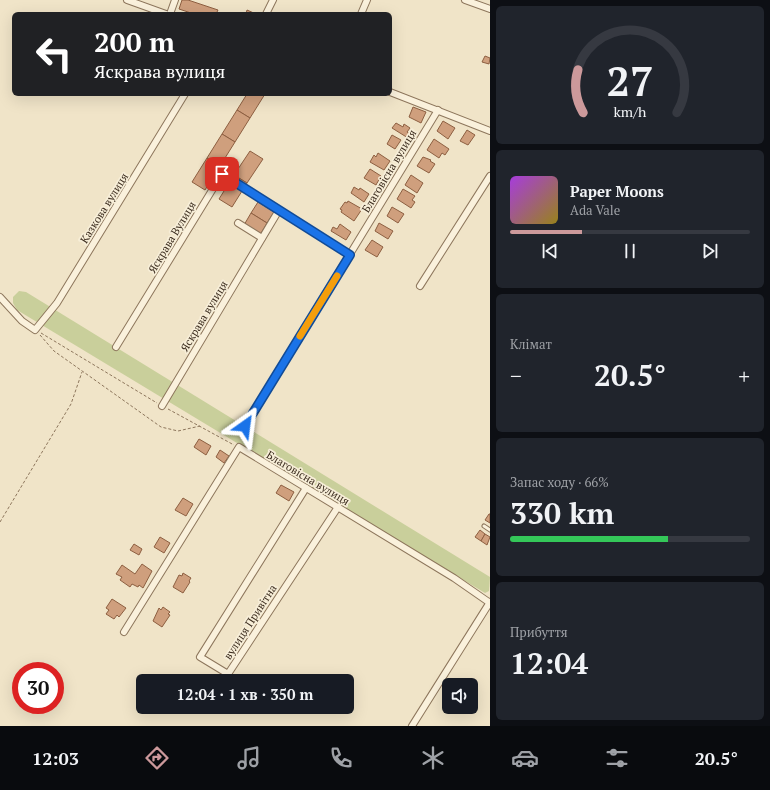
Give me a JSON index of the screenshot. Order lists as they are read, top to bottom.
{
  "streets": {
    "street": [
      "Благовісна вулиця",
      "Казкова вулиця",
      "Яскрава Вулиця",
      "Яскрава вулиця",
      "вулиця Привітна"
    ]
  },
  "crossings": [
    ["Благовісна вулиця", "вулиця Привітна"],
    ["Яскрава Вулиця", "Яскрава вулиця"]
  ],
  "page": {
    "turn": ["200 m", "Яскрава вулиця"],
    "song": ["Paper Moons", "Ada Vale"],
    "tile": [
      "Клімат",
      ["Запас ходу · 66%", "330 km"],
      ["Прибуття", "12:04"]
    ],
    "heat": ["−", "20.5°", "+"],
    "limit": "30",
    "trip": "12:04 · 1 хв · 350 m",
    "tabs": ["12:03", "20.5°"],
    "gauge": ["27", "km/h"]
  }
}
